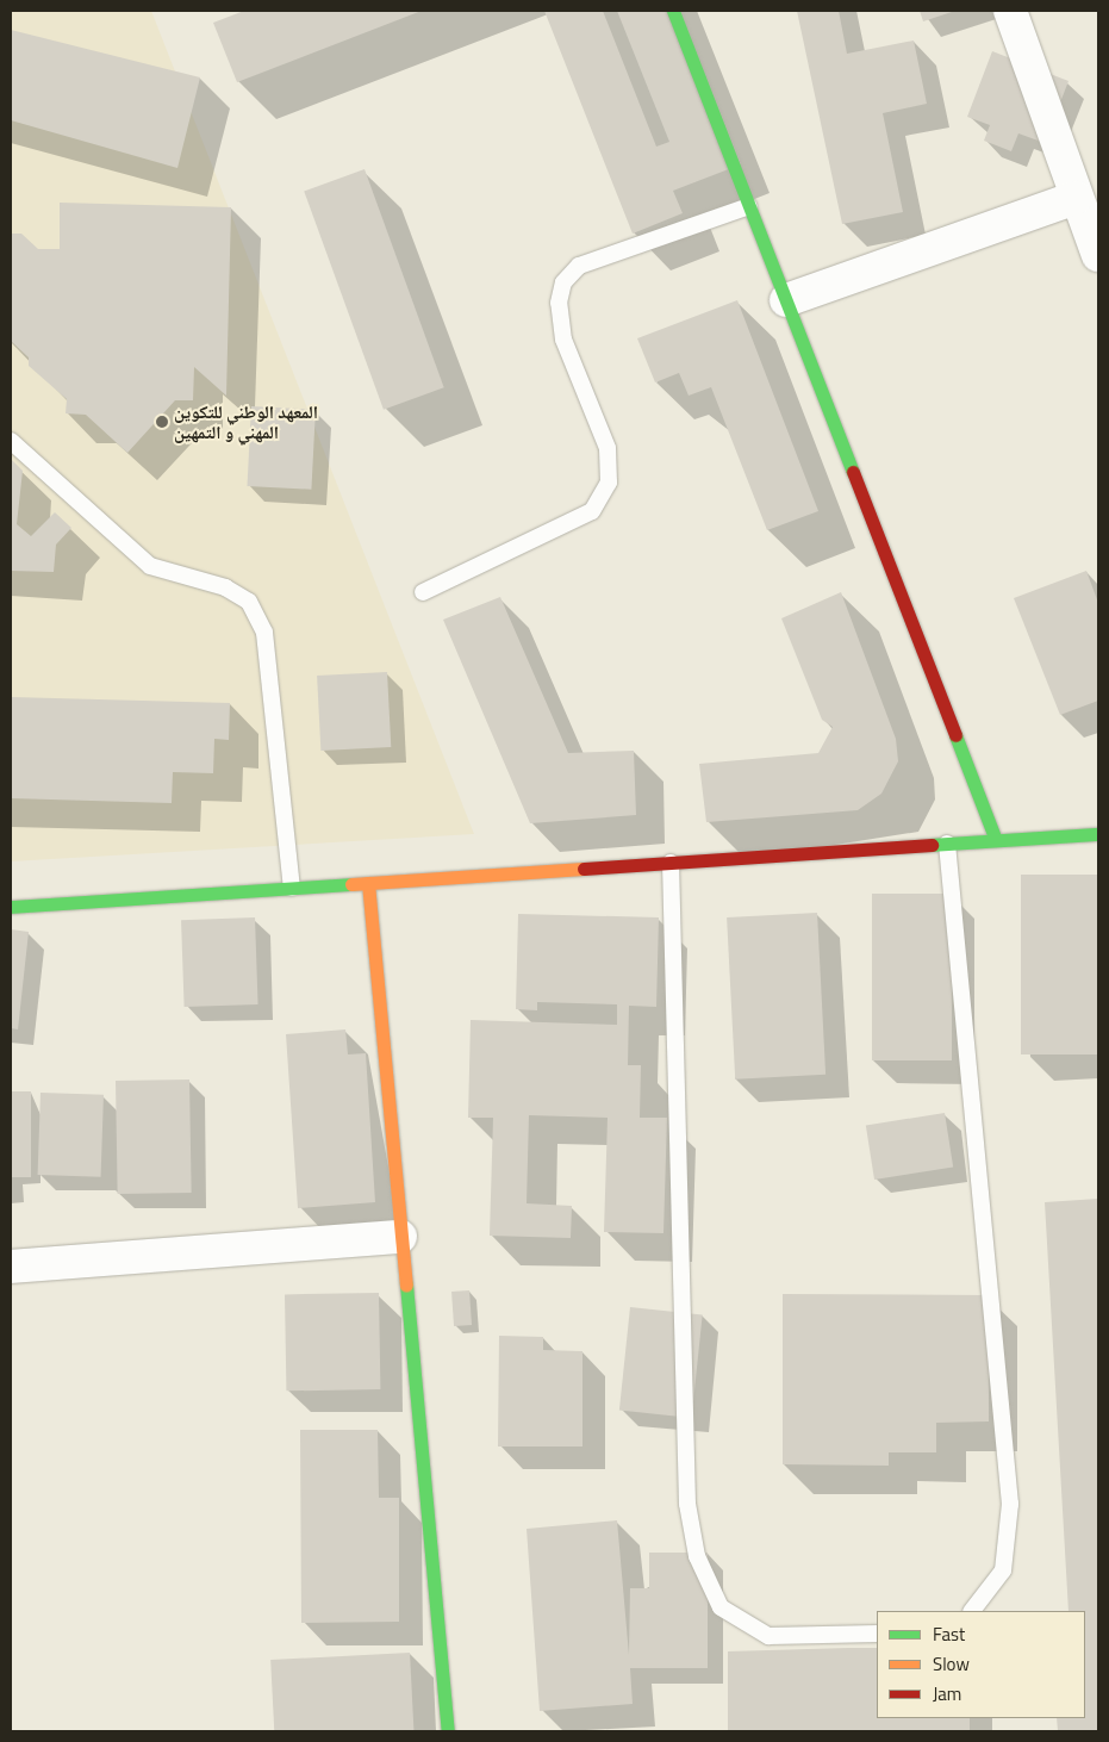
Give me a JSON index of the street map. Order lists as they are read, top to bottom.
{
  "places": ["المعهد الوطني للتكوين المهني و التمهين"],
  "legend": ["Fast", "Slow", "Jam"]
}
